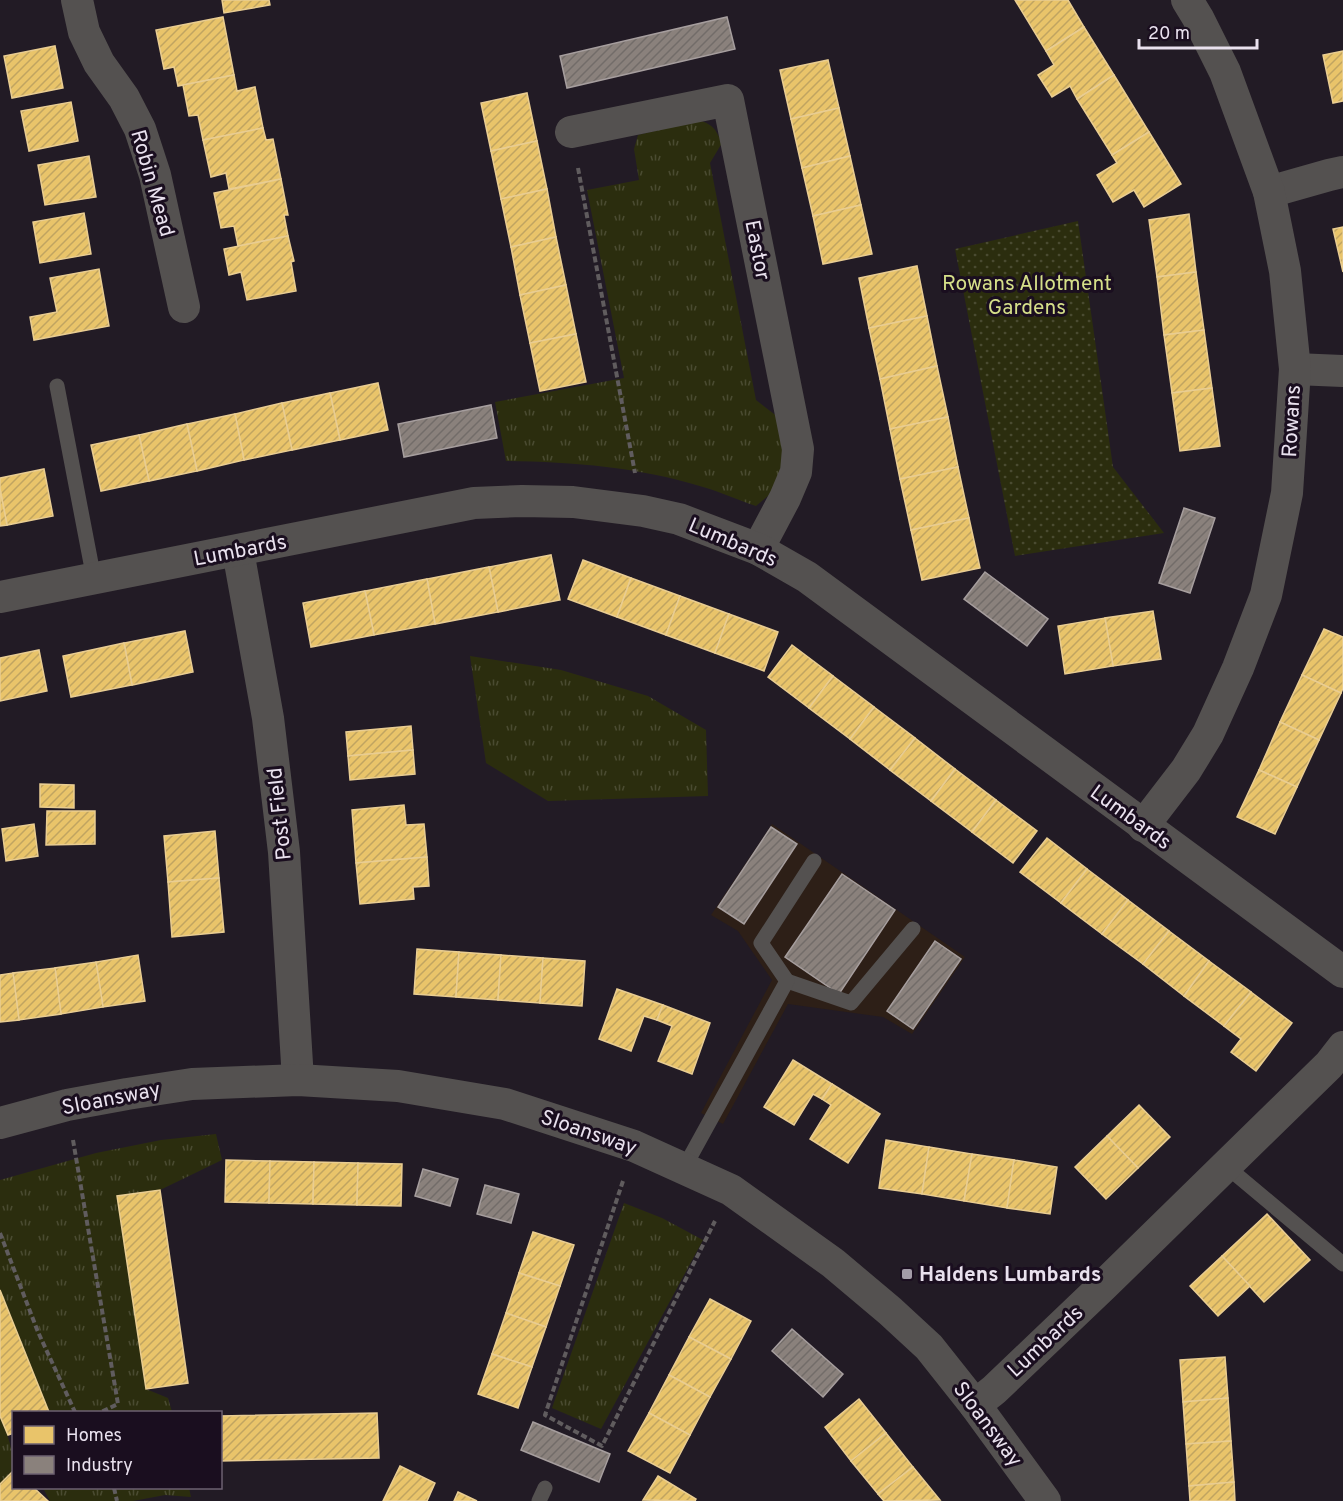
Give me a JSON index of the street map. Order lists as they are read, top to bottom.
{
  "streets": {
    "street": [
      "Robin Mead",
      "Eastor",
      "Rowans",
      "Lumbards",
      "Post Field",
      "Sloansway"
    ]
  },
  "crossings": [
    ["Eastor", "Lumbards"],
    ["Rowans", "Lumbards"],
    ["Lumbards", "Post Field"],
    ["Lumbards", "Sloansway"],
    ["Post Field", "Sloansway"]
  ],
  "parks": ["Rowans Allotment Gardens"],
  "places": {
    "transit": ["Haldens Lumbards"]
  },
  "legend": ["Homes", "Industry"],
  "scale_bar": "20 m"
}
